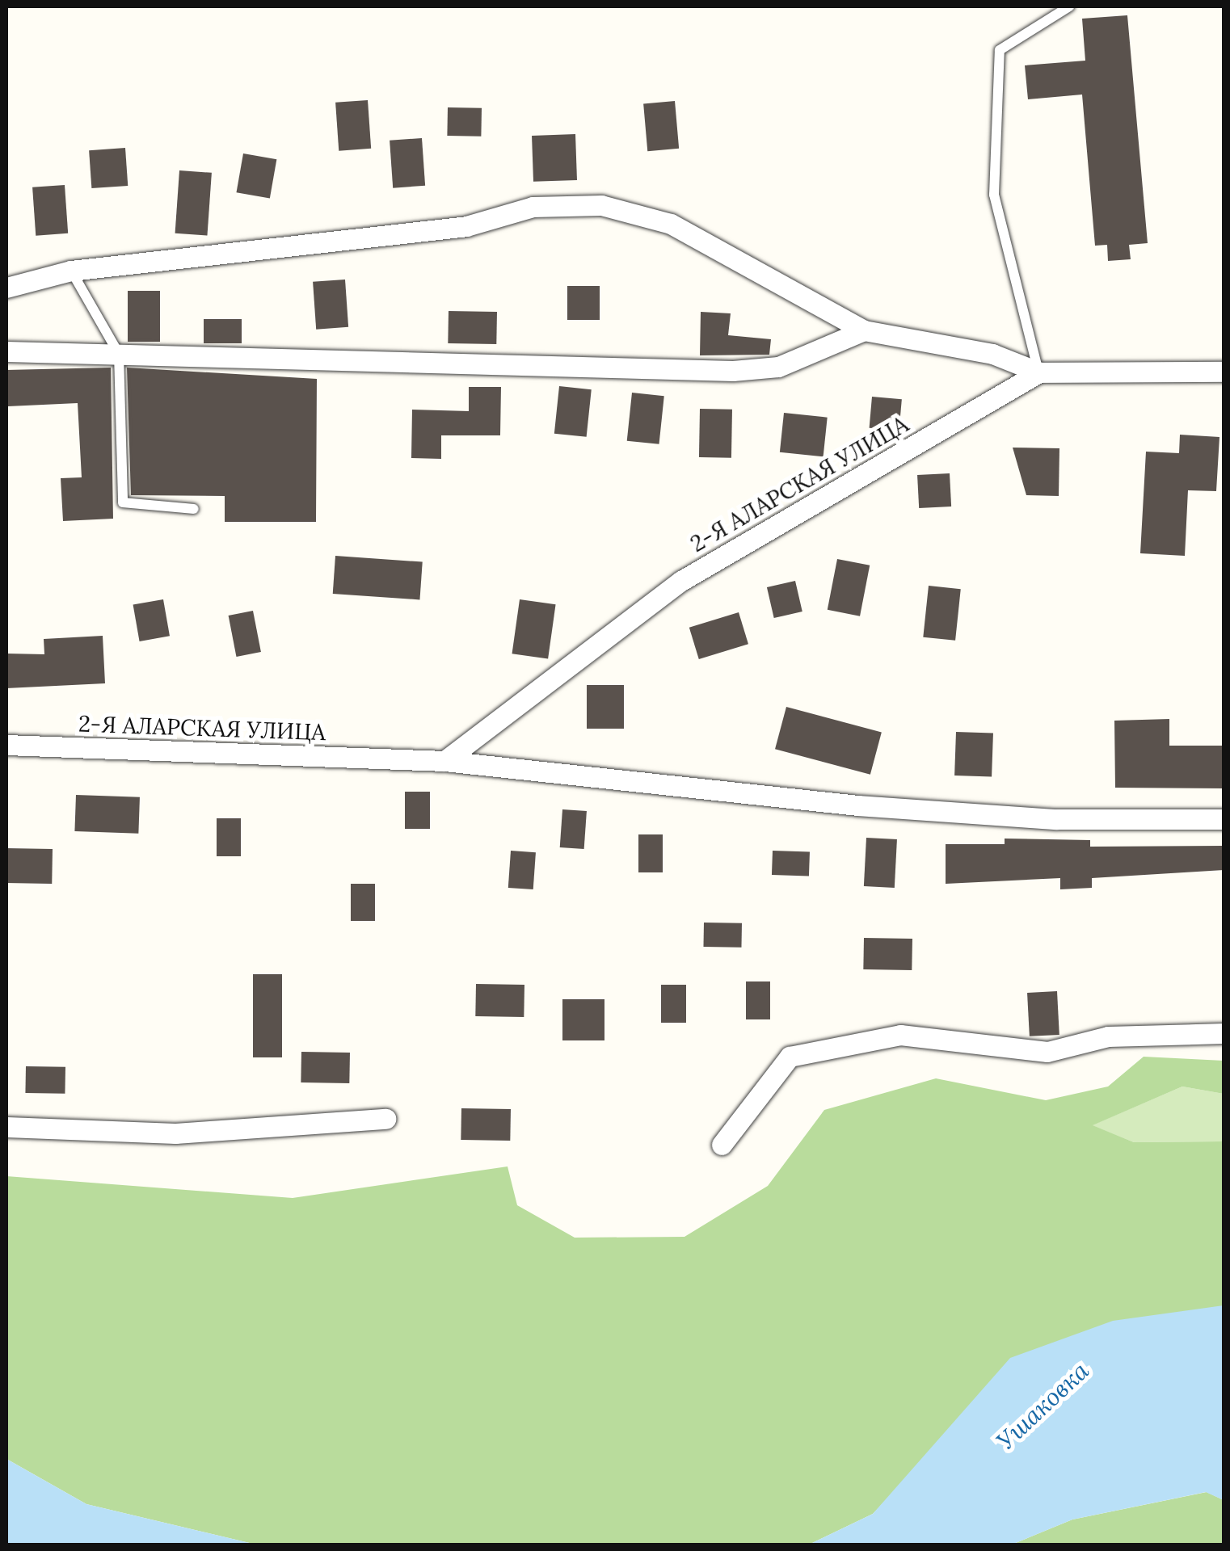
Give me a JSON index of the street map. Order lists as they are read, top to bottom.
{
  "streets": {
    "street": ["2-Я АЛАРСКАЯ УЛИЦА"]
  },
  "water": ["Ушаковка"]
}
